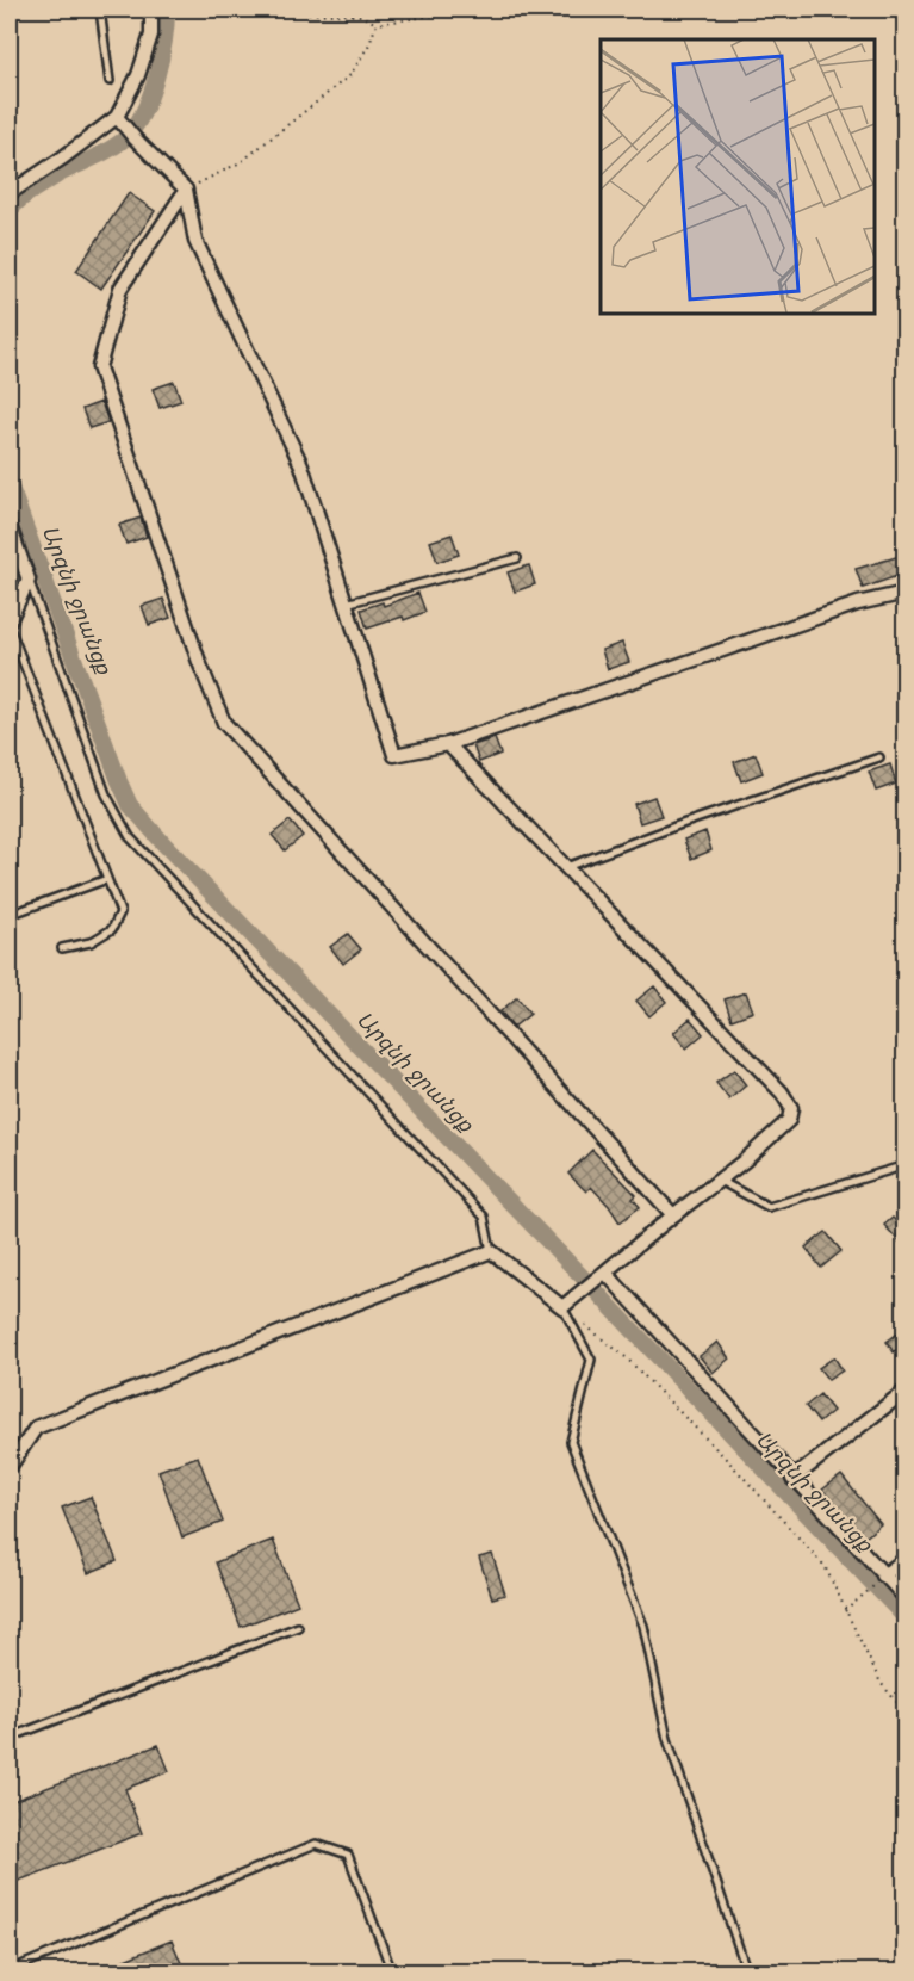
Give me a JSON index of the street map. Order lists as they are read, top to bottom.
{
  "water": ["Արզնի ջրանցք"]
}
